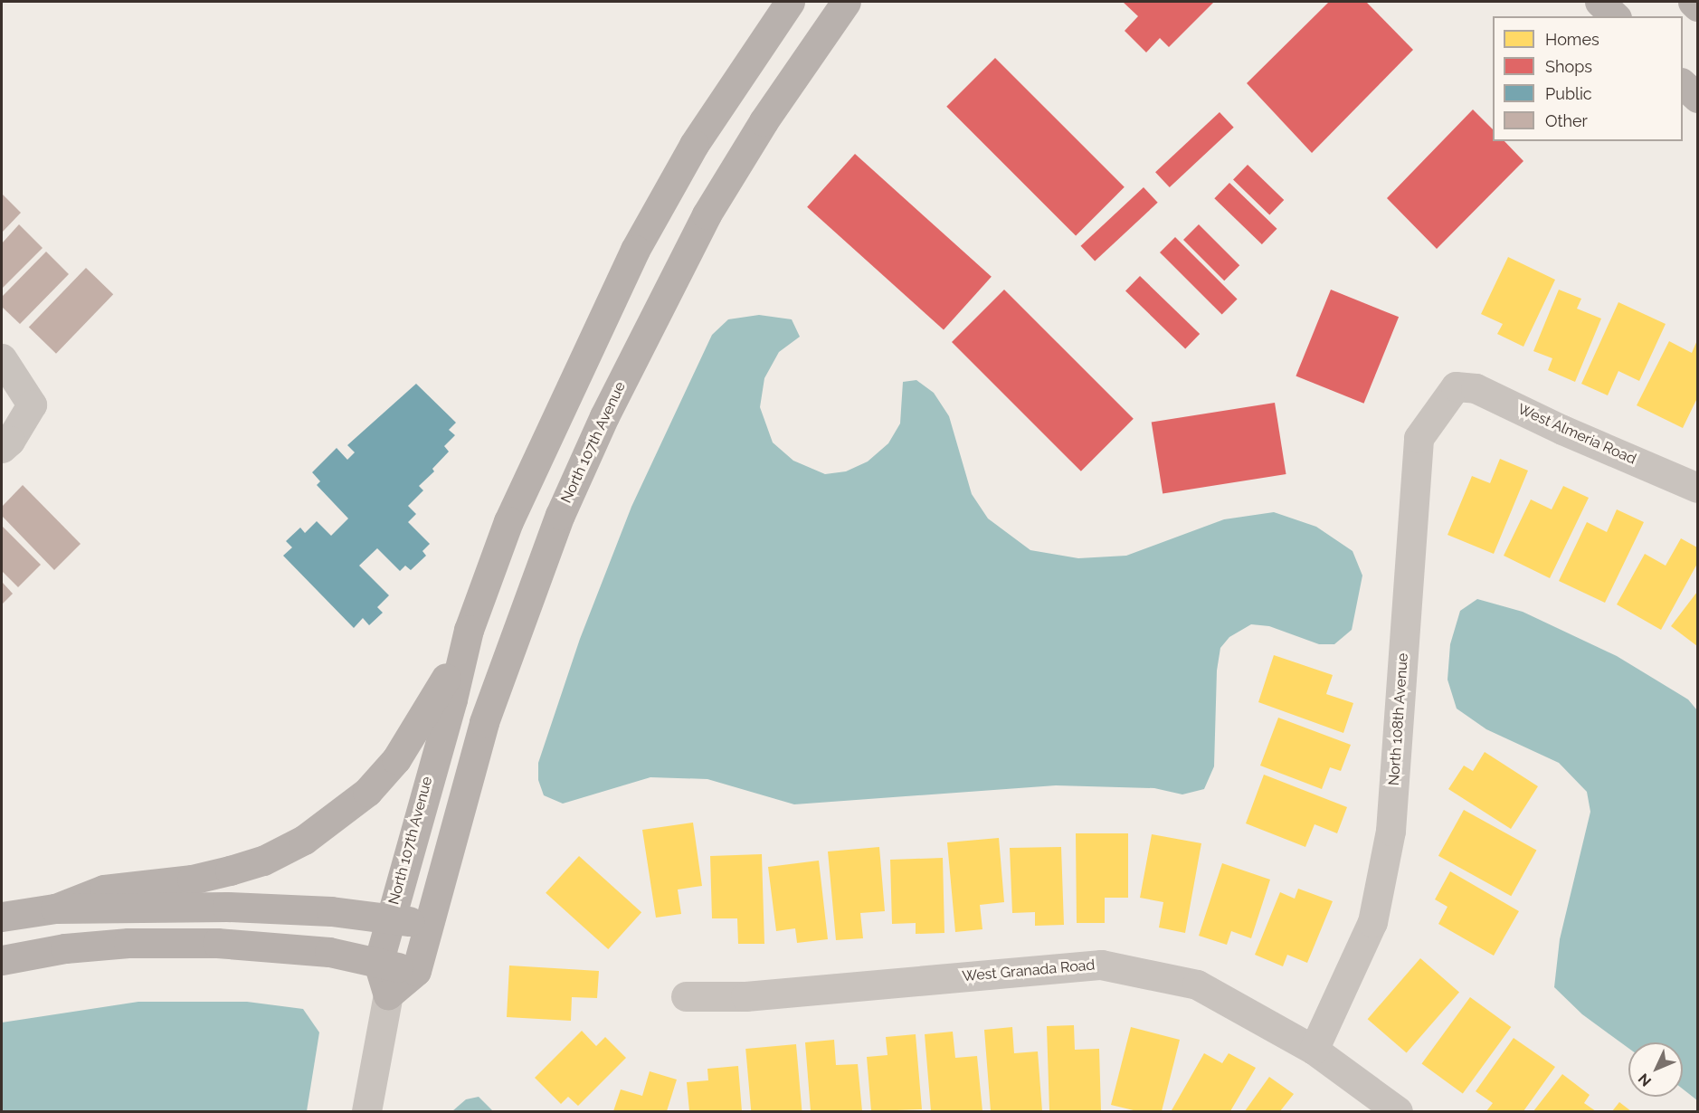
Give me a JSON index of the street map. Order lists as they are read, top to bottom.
{
  "streets": {
    "main road": ["North 107th Avenue"],
    "street": ["West Almeria Road", "North 108th Avenue", "West Granada Road"]
  },
  "crossings": [
    ["West Almeria Road", "North 108th Avenue"],
    ["North 108th Avenue", "West Granada Road"]
  ],
  "legend": [
    "Homes",
    "Shops",
    "Public",
    "Other"
  ],
  "north": "bottom left"
}
